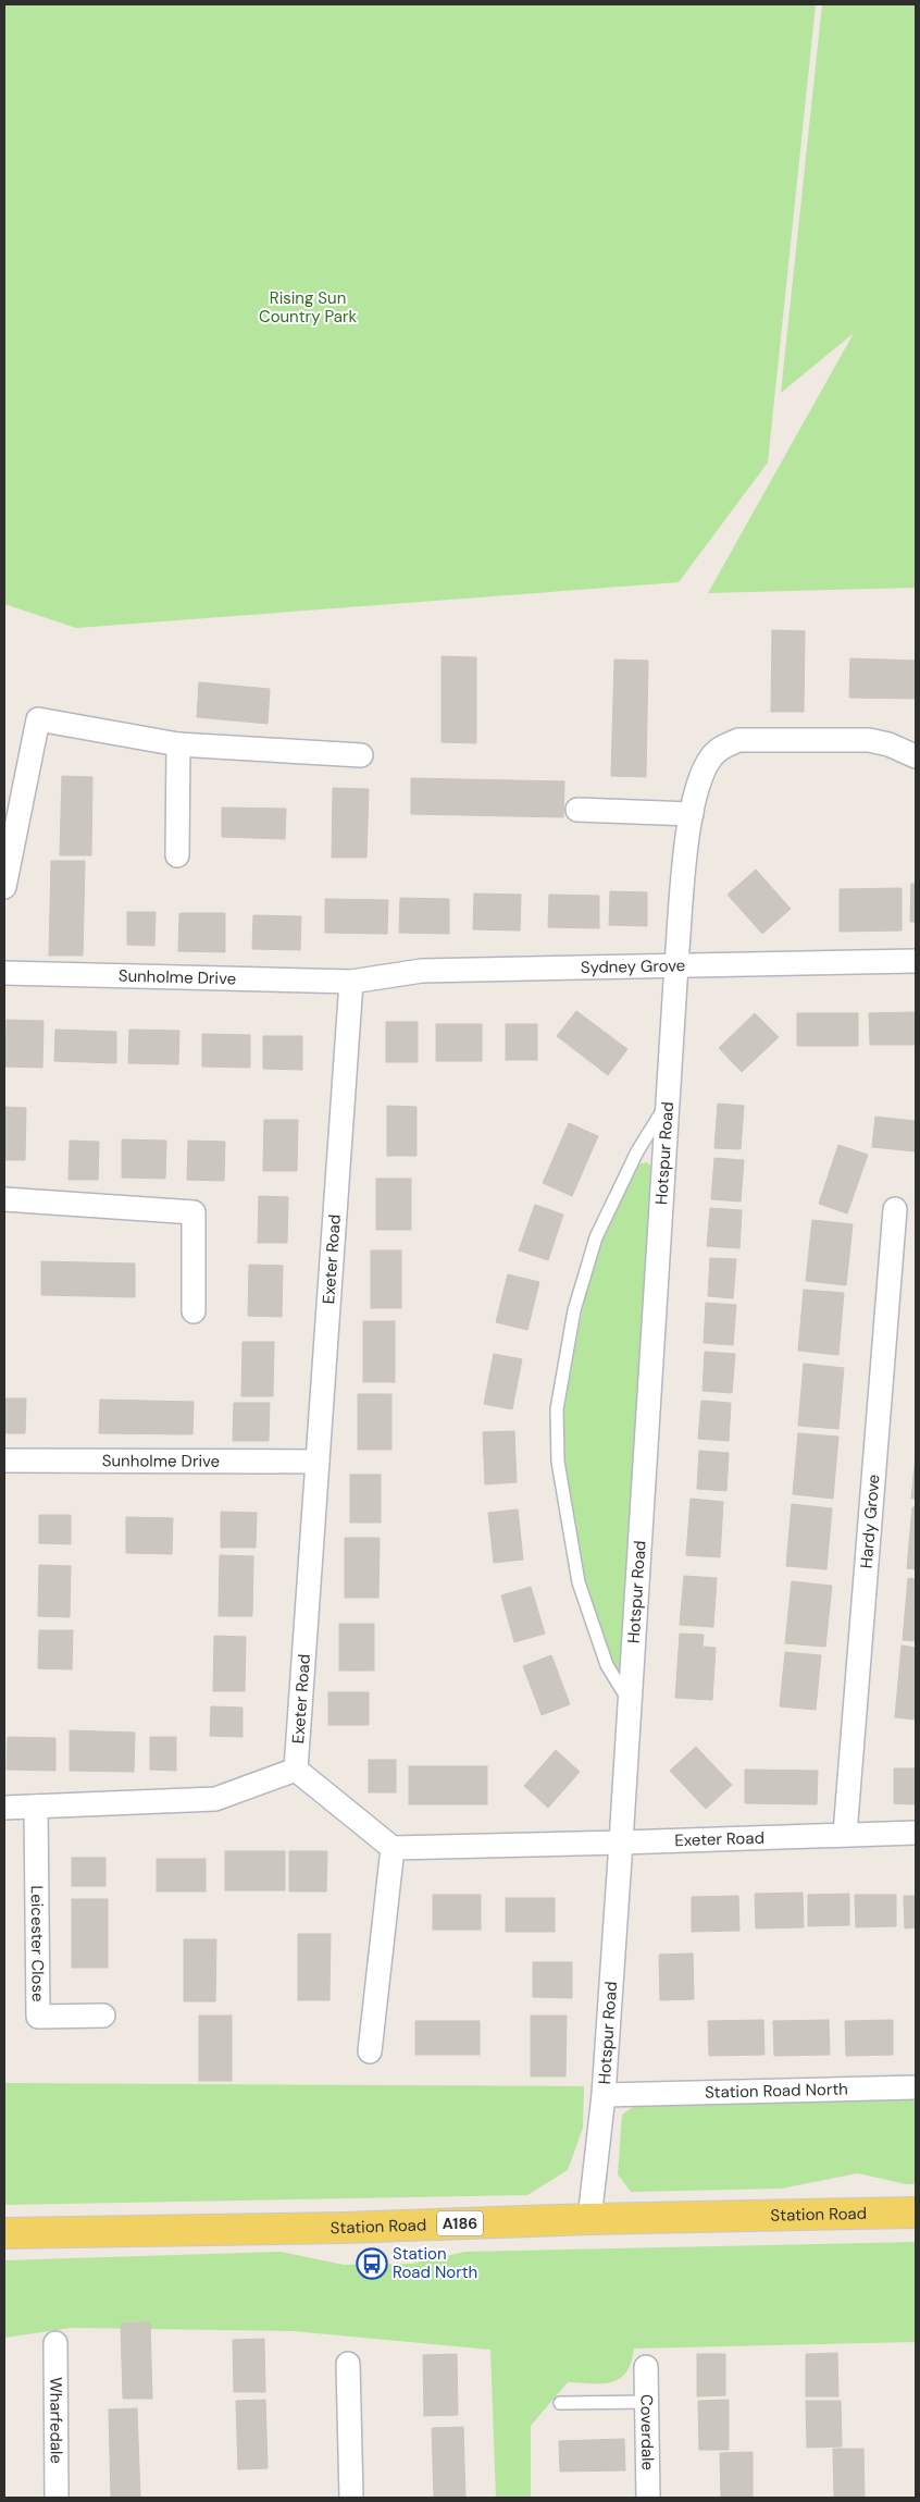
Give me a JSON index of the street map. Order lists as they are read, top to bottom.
{
  "streets": {
    "main road": ["Station Road", "A186"],
    "street": [
      "Sydney Grove",
      "Sunholme Drive",
      "Hotspur Road",
      "Exeter Road",
      "Hardy Grove",
      "Leicester Close",
      "Station Road North",
      "Wharfedale",
      "Coverdale"
    ]
  },
  "crossings": [
    ["Sydney Grove", "Sunholme Drive"],
    ["Sydney Grove", "Hotspur Road"],
    ["Sydney Grove", "Exeter Road"],
    ["Sunholme Drive", "Exeter Road"],
    ["Hotspur Road", "Exeter Road"],
    ["Hotspur Road", "Station Road North"],
    ["Hotspur Road", "Station Road"],
    ["Exeter Road", "Hardy Grove"]
  ],
  "parks": ["Rising Sun Country Park"],
  "places": {
    "bus stop": ["Station Road North"]
  }
}
